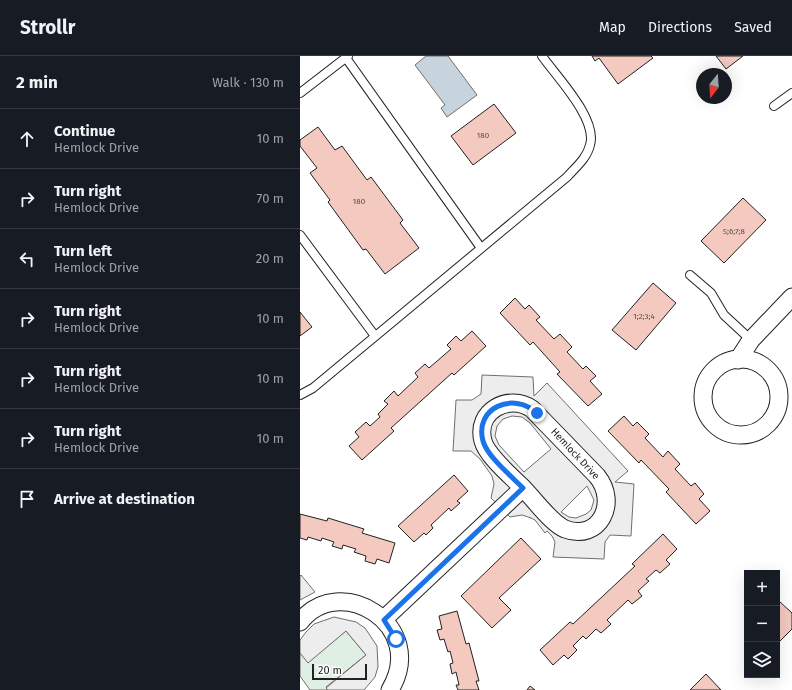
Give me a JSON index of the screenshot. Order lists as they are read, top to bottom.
{
  "streets": {
    "street": ["Hemlock Drive"]
  },
  "house_numbers": [
    "180",
    "180",
    "5;6;7;8",
    "1;2;3;4"
  ],
  "scale_bar": "20 m",
  "north": "bottom",
  "page": {
    "header": "Strollr",
    "nav": ["Map", "Directions", "Saved"],
    "heading": ["2 min", "Walk · 130 m"],
    "list": [
      ["Continue", "Hemlock Drive", "10 m"],
      ["Turn right", "Hemlock Drive", "70 m"],
      ["Turn left", "Hemlock Drive", "20 m"],
      ["Turn right", "Hemlock Drive", "10 m"],
      ["Turn right", "Hemlock Drive", "10 m"],
      ["Turn right", "Hemlock Drive", "10 m"],
      "Arrive at destination"
    ],
    "map_buttons": ["+", "−"],
    "scale": "20 m"
  }
}
